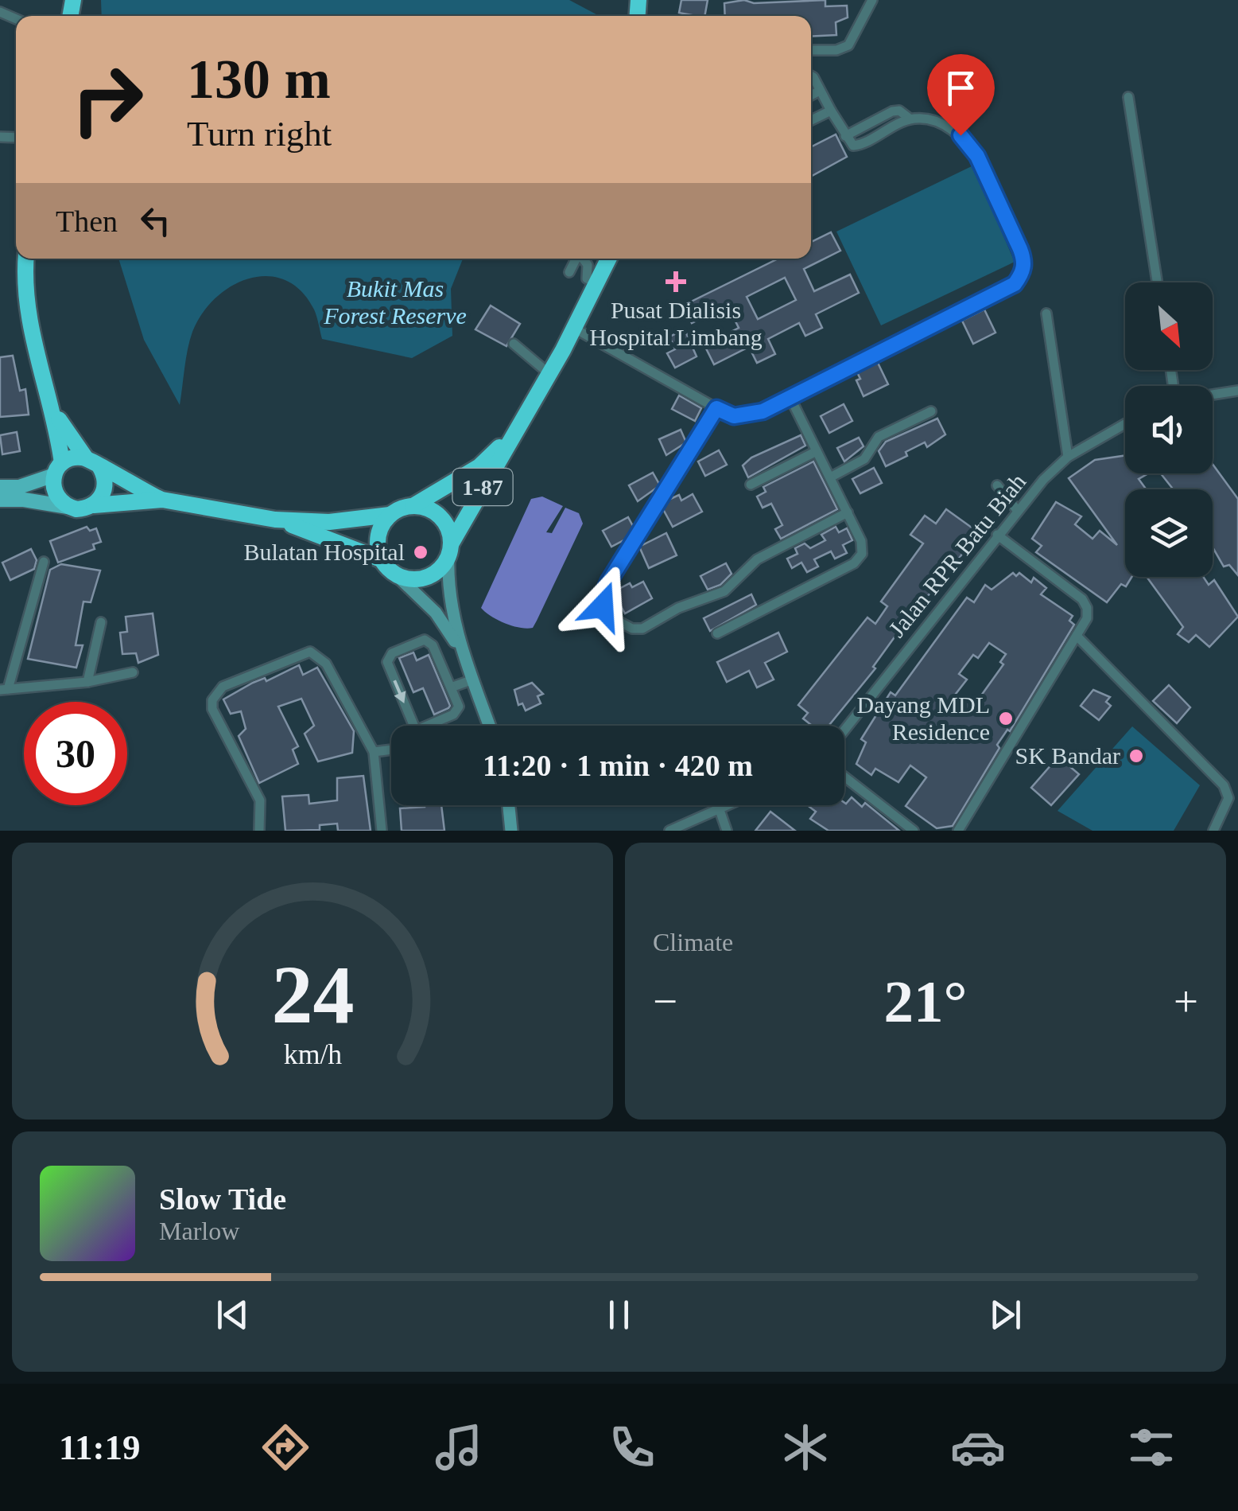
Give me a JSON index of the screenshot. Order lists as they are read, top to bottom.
{
  "streets": {
    "highway": ["1-87"],
    "street": ["Jalan RPR Batu Biah"]
  },
  "parks": ["Bukit Mas Forest Reserve"],
  "places": {
    "health": ["Pusat Dialisis Hospital Limbang"],
    "other": ["Bulatan Hospital", "Dayang MDL Residence", "SK Bandar"]
  },
  "north": "bottom right",
  "page": {
    "turn": ["130 m", "Turn right"],
    "then": "Then",
    "limit": "30",
    "trip": "11:20 · 1 min · 420 m",
    "tile": "Climate",
    "heat": ["−", "21°", "+"],
    "song": ["Slow Tide", "Marlow"],
    "tabs": "11:19",
    "gauge": ["24", "km/h"]
  }
}
